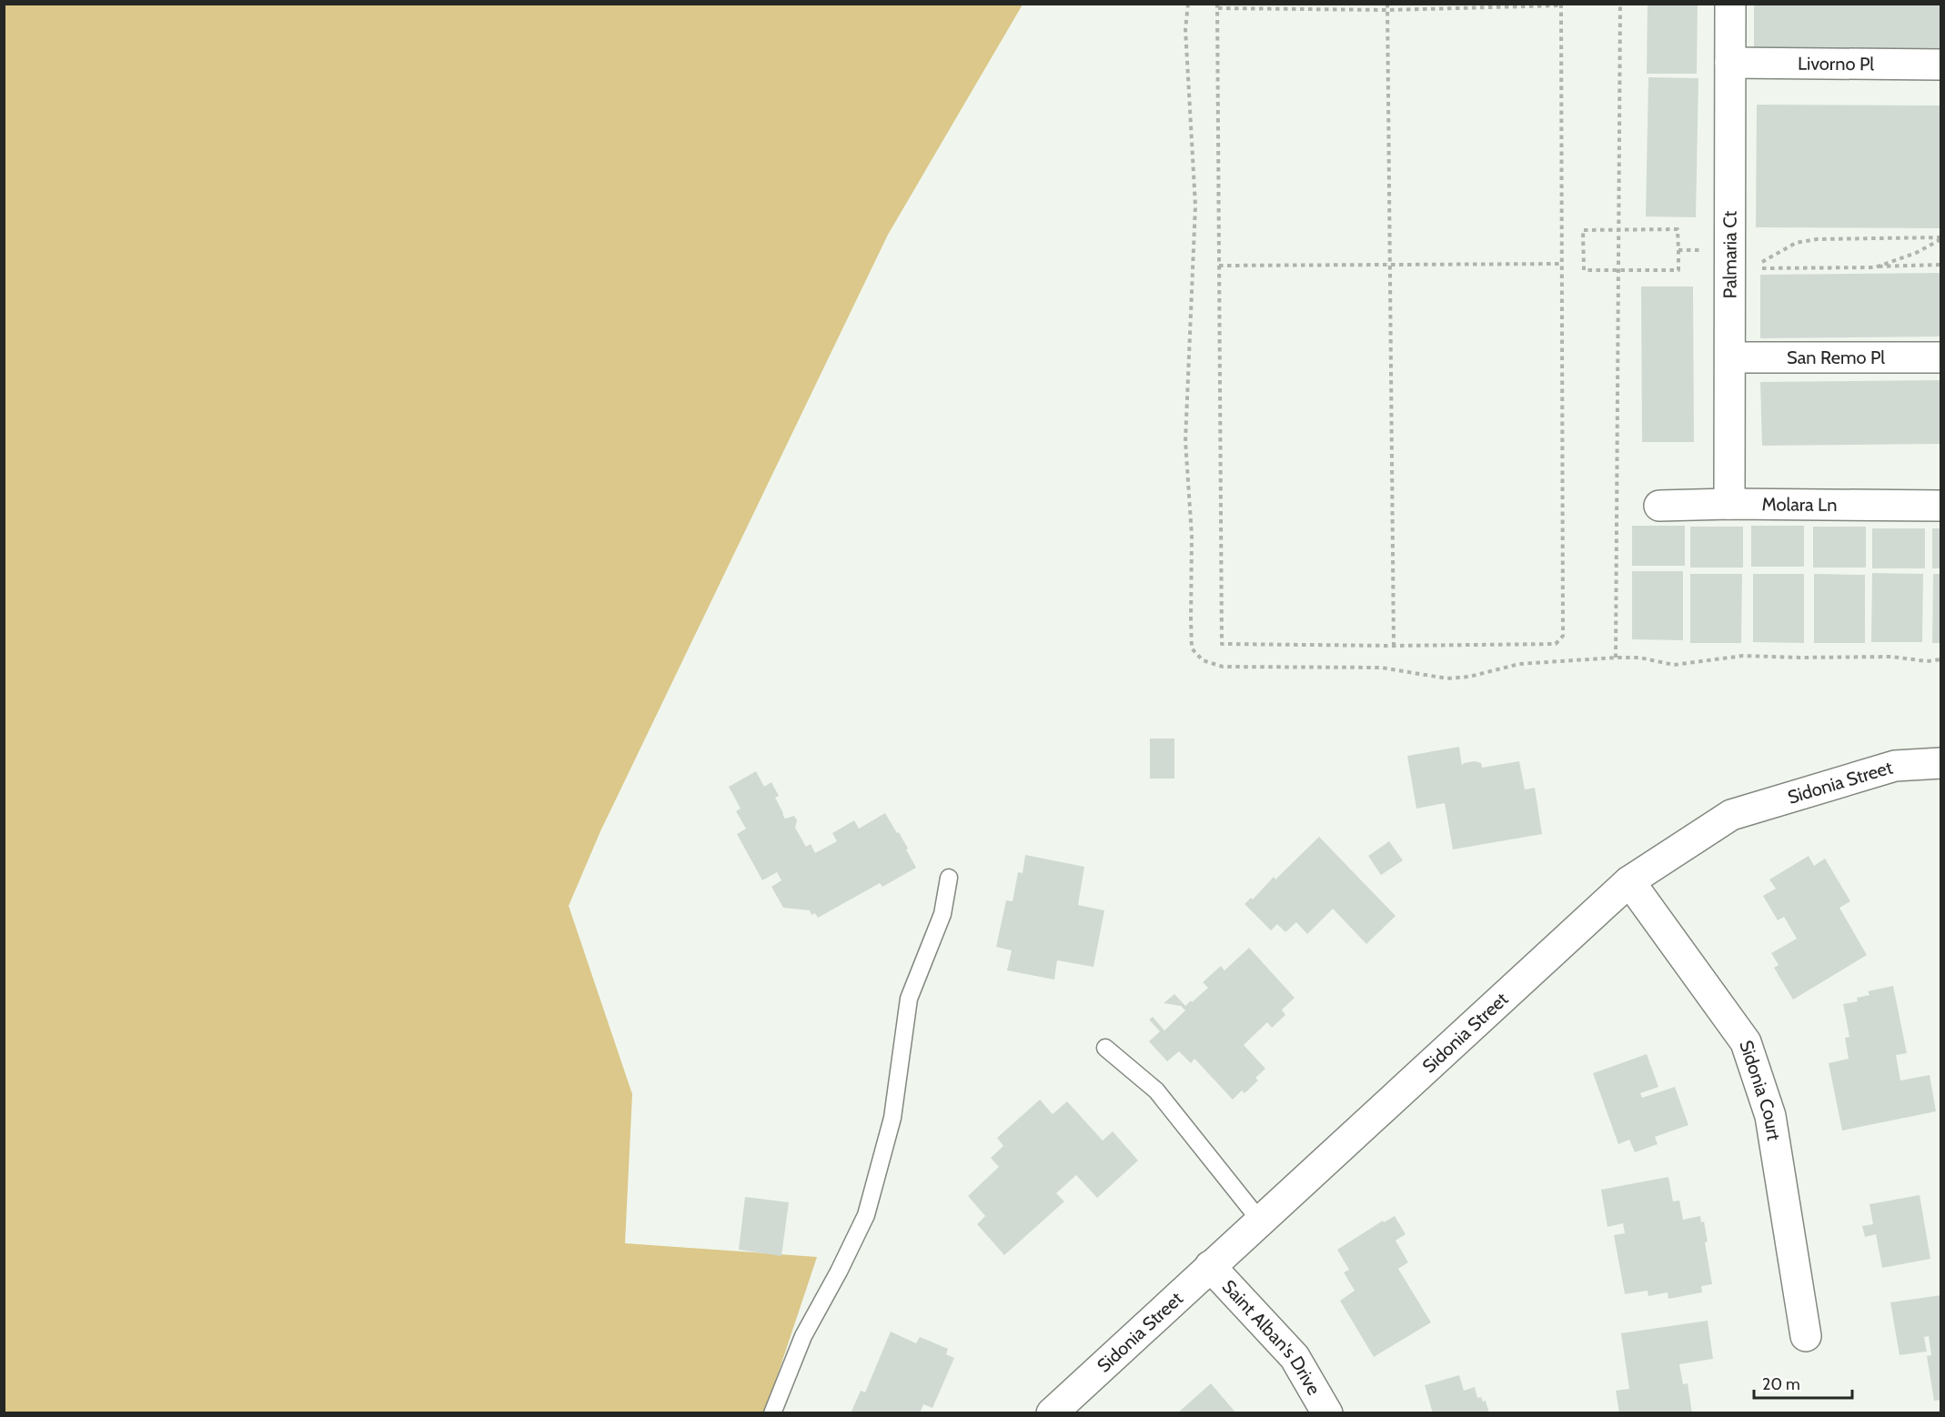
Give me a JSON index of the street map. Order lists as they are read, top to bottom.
{
  "streets": {
    "street": [
      "Livorno Pl",
      "Palmaria Ct",
      "San Remo Pl",
      "Molara Ln",
      "Sidonia Street",
      "Sidonia Court",
      "Saint Alban's Drive"
    ]
  },
  "crossings": [
    ["Livorno Pl", "Palmaria Ct"],
    ["Palmaria Ct", "San Remo Pl"],
    ["Palmaria Ct", "Molara Ln"],
    ["Sidonia Street", "Sidonia Court"],
    ["Sidonia Street", "Saint Alban's Drive"]
  ],
  "scale_bar": "20 m"
}
